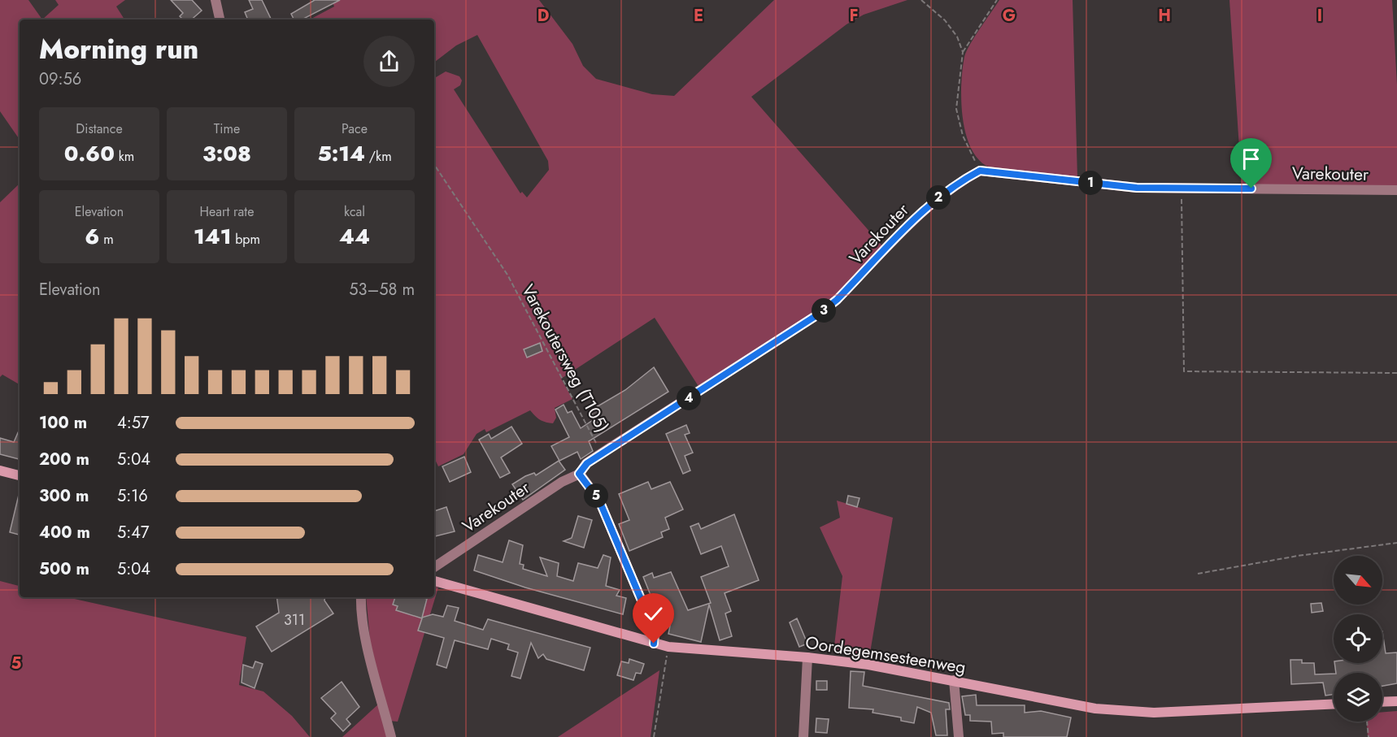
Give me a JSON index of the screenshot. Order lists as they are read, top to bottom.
{
  "streets": {
    "street": ["Varekouter", "Oordegemsesteenweg"],
    "path": ["Varekoutersweg (T105)"]
  },
  "crossings": [
    ["Varekouter", "Varekoutersweg (T105)"]
  ],
  "house_numbers": ["311"],
  "north": "bottom right",
  "page": {
    "heading": ["Morning run", "09:56"],
    "stats": [
      ["Distance", "0.60 km"],
      ["Time", "3:08"],
      ["Pace", "5:14 /km"],
      ["Elevation", "6 m"],
      ["Heart rate", "141 bpm"],
      ["kcal", "44"]
    ],
    "pins": [
      "1",
      "2",
      "3",
      "4",
      "5"
    ],
    "chart": ["Elevation", "53–58 m"],
    "list": [
      {
        "name": "100 m",
        "note": "4:57"
      },
      {
        "name": "200 m",
        "note": "5:04"
      },
      {
        "name": "300 m",
        "note": "5:16"
      },
      {
        "name": "400 m",
        "note": "5:47"
      },
      {
        "name": "500 m",
        "note": "5:04"
      }
    ]
  },
  "grid": {
    "columns": [
      "D",
      "E",
      "F",
      "G",
      "H",
      "I"
    ],
    "rows": ["5"]
  }
}
